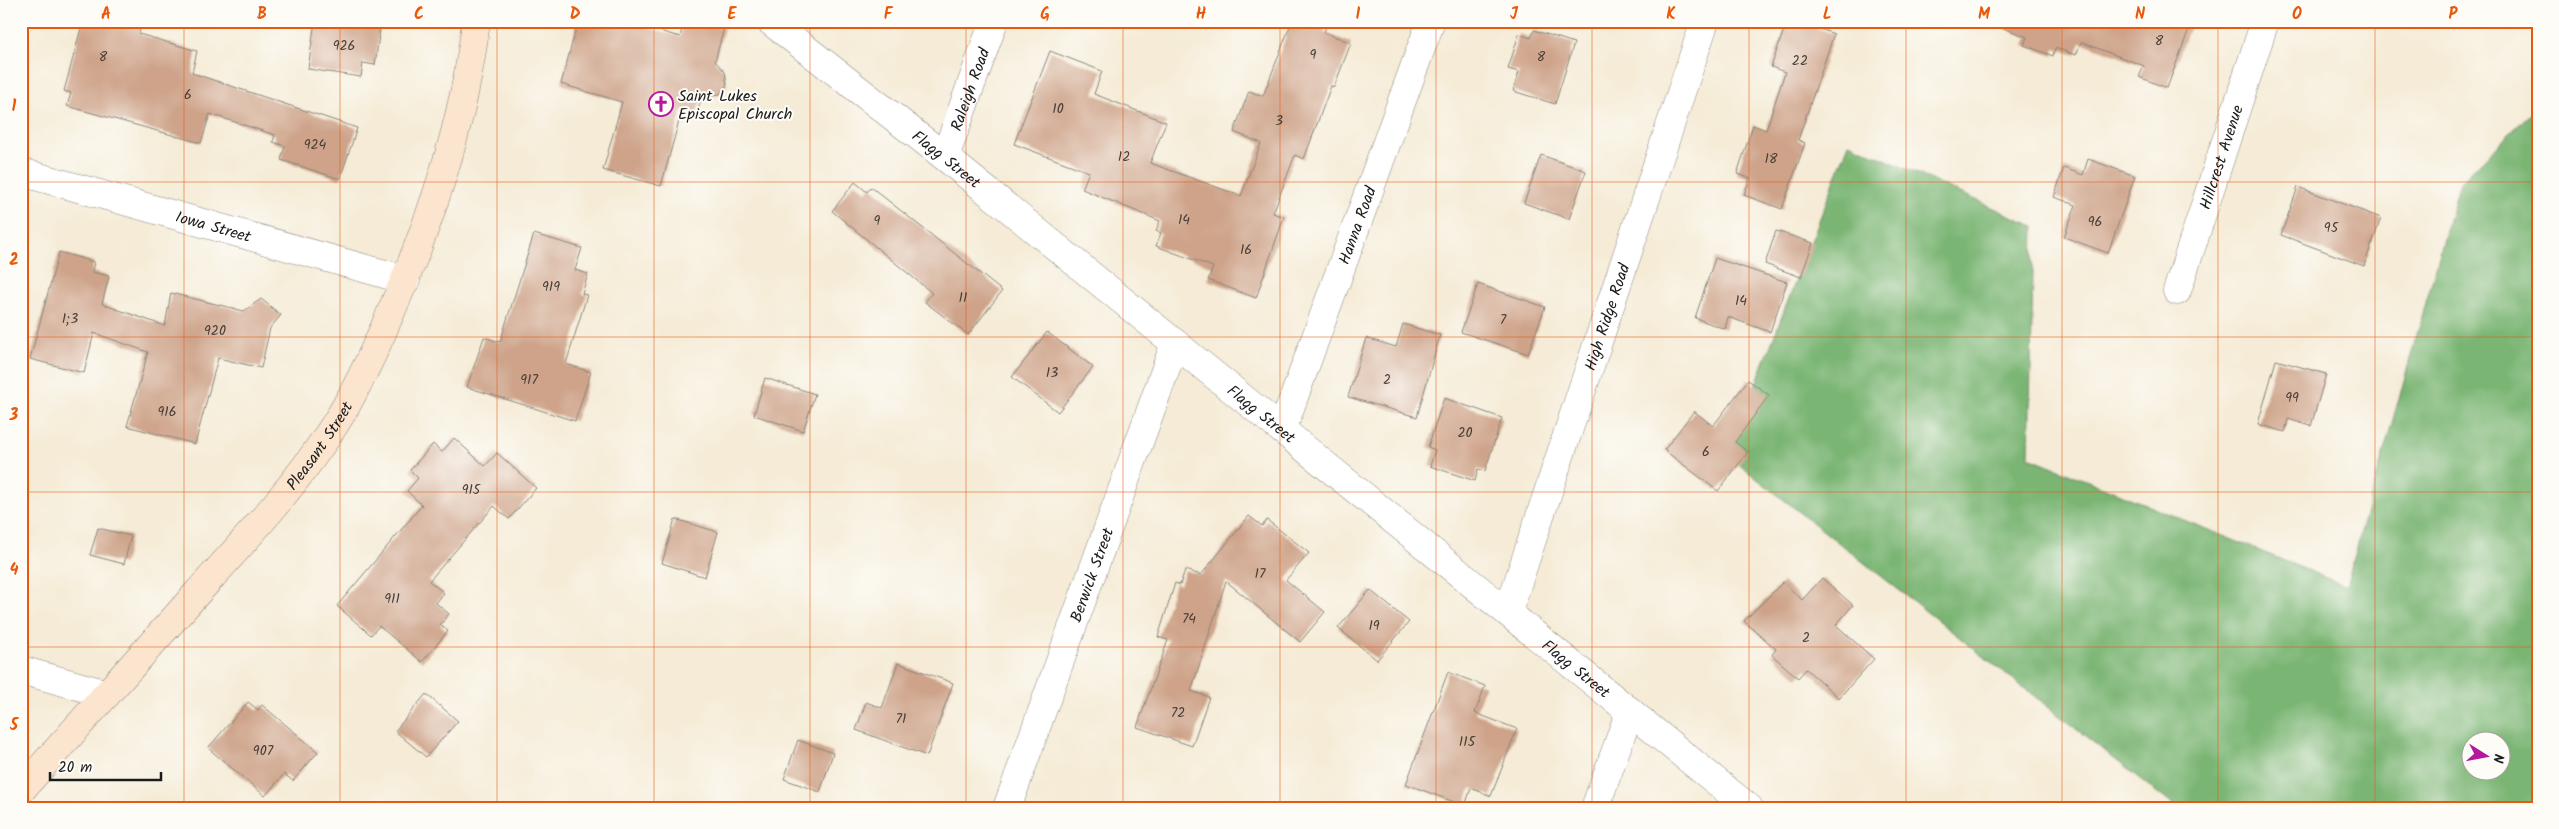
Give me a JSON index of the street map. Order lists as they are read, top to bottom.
{
  "streets": {
    "main road": ["Pleasant Street"],
    "street": [
      "Raleigh Road",
      "Hillcrest Avenue",
      "Flagg Street",
      "Iowa Street",
      "Hanna Road",
      "High Ridge Road",
      "Berwick Street"
    ]
  },
  "crossings": [
    ["Raleigh Road", "Flagg Street"],
    ["Flagg Street", "Hanna Road"],
    ["Flagg Street", "High Ridge Road"],
    ["Flagg Street", "Berwick Street"],
    ["Iowa Street", "Pleasant Street"]
  ],
  "places": {
    "church": ["Saint Lukes Episcopal Church"]
  },
  "house_numbers": [
    "8",
    "926",
    "9",
    "8",
    "8",
    "22",
    "6",
    "10",
    "3",
    "924",
    "12",
    "18",
    "14",
    "9",
    "96",
    "95",
    "16",
    "919",
    "11",
    "14",
    "1;3",
    "7",
    "920",
    "13",
    "917",
    "2",
    "99",
    "916",
    "20",
    "6",
    "915",
    "17",
    "911",
    "74",
    "19",
    "2",
    "72",
    "71",
    "115",
    "907"
  ],
  "scale_bar": "20 m",
  "north": "right",
  "grid": {
    "columns": [
      "A",
      "B",
      "C",
      "D",
      "E",
      "F",
      "G",
      "H",
      "I",
      "J",
      "K",
      "L",
      "M",
      "N",
      "O",
      "P"
    ],
    "rows": [
      "1",
      "2",
      "3",
      "4",
      "5"
    ]
  }
}
